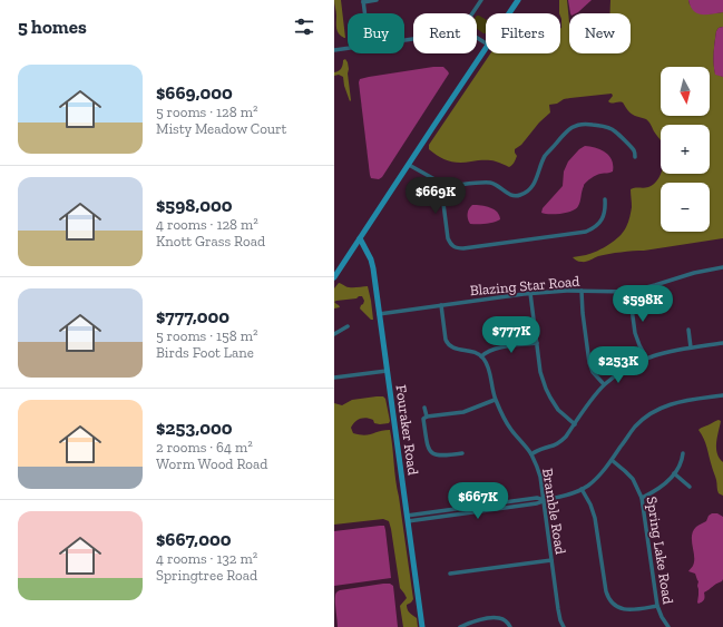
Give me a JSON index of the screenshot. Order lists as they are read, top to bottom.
{
  "streets": {
    "main road": ["Fouraker Road"],
    "street": ["Blazing Star Road", "Bramble Road", "Spring Lake Road"]
  },
  "crossings": [
    ["Blazing Star Road", "Fouraker Road"]
  ],
  "north": "bottom",
  "page": {
    "heading": "5 homes",
    "chip": [
      "Buy",
      "Rent",
      "Filters",
      "New"
    ],
    "list": [
      {
        "name": "$669,000",
        "note": "5 rooms · 128 m² · Misty Meadow Court"
      },
      {
        "name": "$598,000",
        "note": "4 rooms · 128 m² · Knott Grass Road"
      },
      {
        "name": "$777,000",
        "note": "5 rooms · 158 m² · Birds Foot Lane"
      },
      {
        "name": "$253,000",
        "note": "2 rooms · 64 m² · Worm Wood Road"
      },
      {
        "name": "$667,000",
        "note": "4 rooms · 132 m² · Springtree Road"
      }
    ],
    "map_buttons": ["+", "−"],
    "price": [
      "$669K",
      "$598K",
      "$777K",
      "$253K",
      "$667K"
    ]
  }
}
